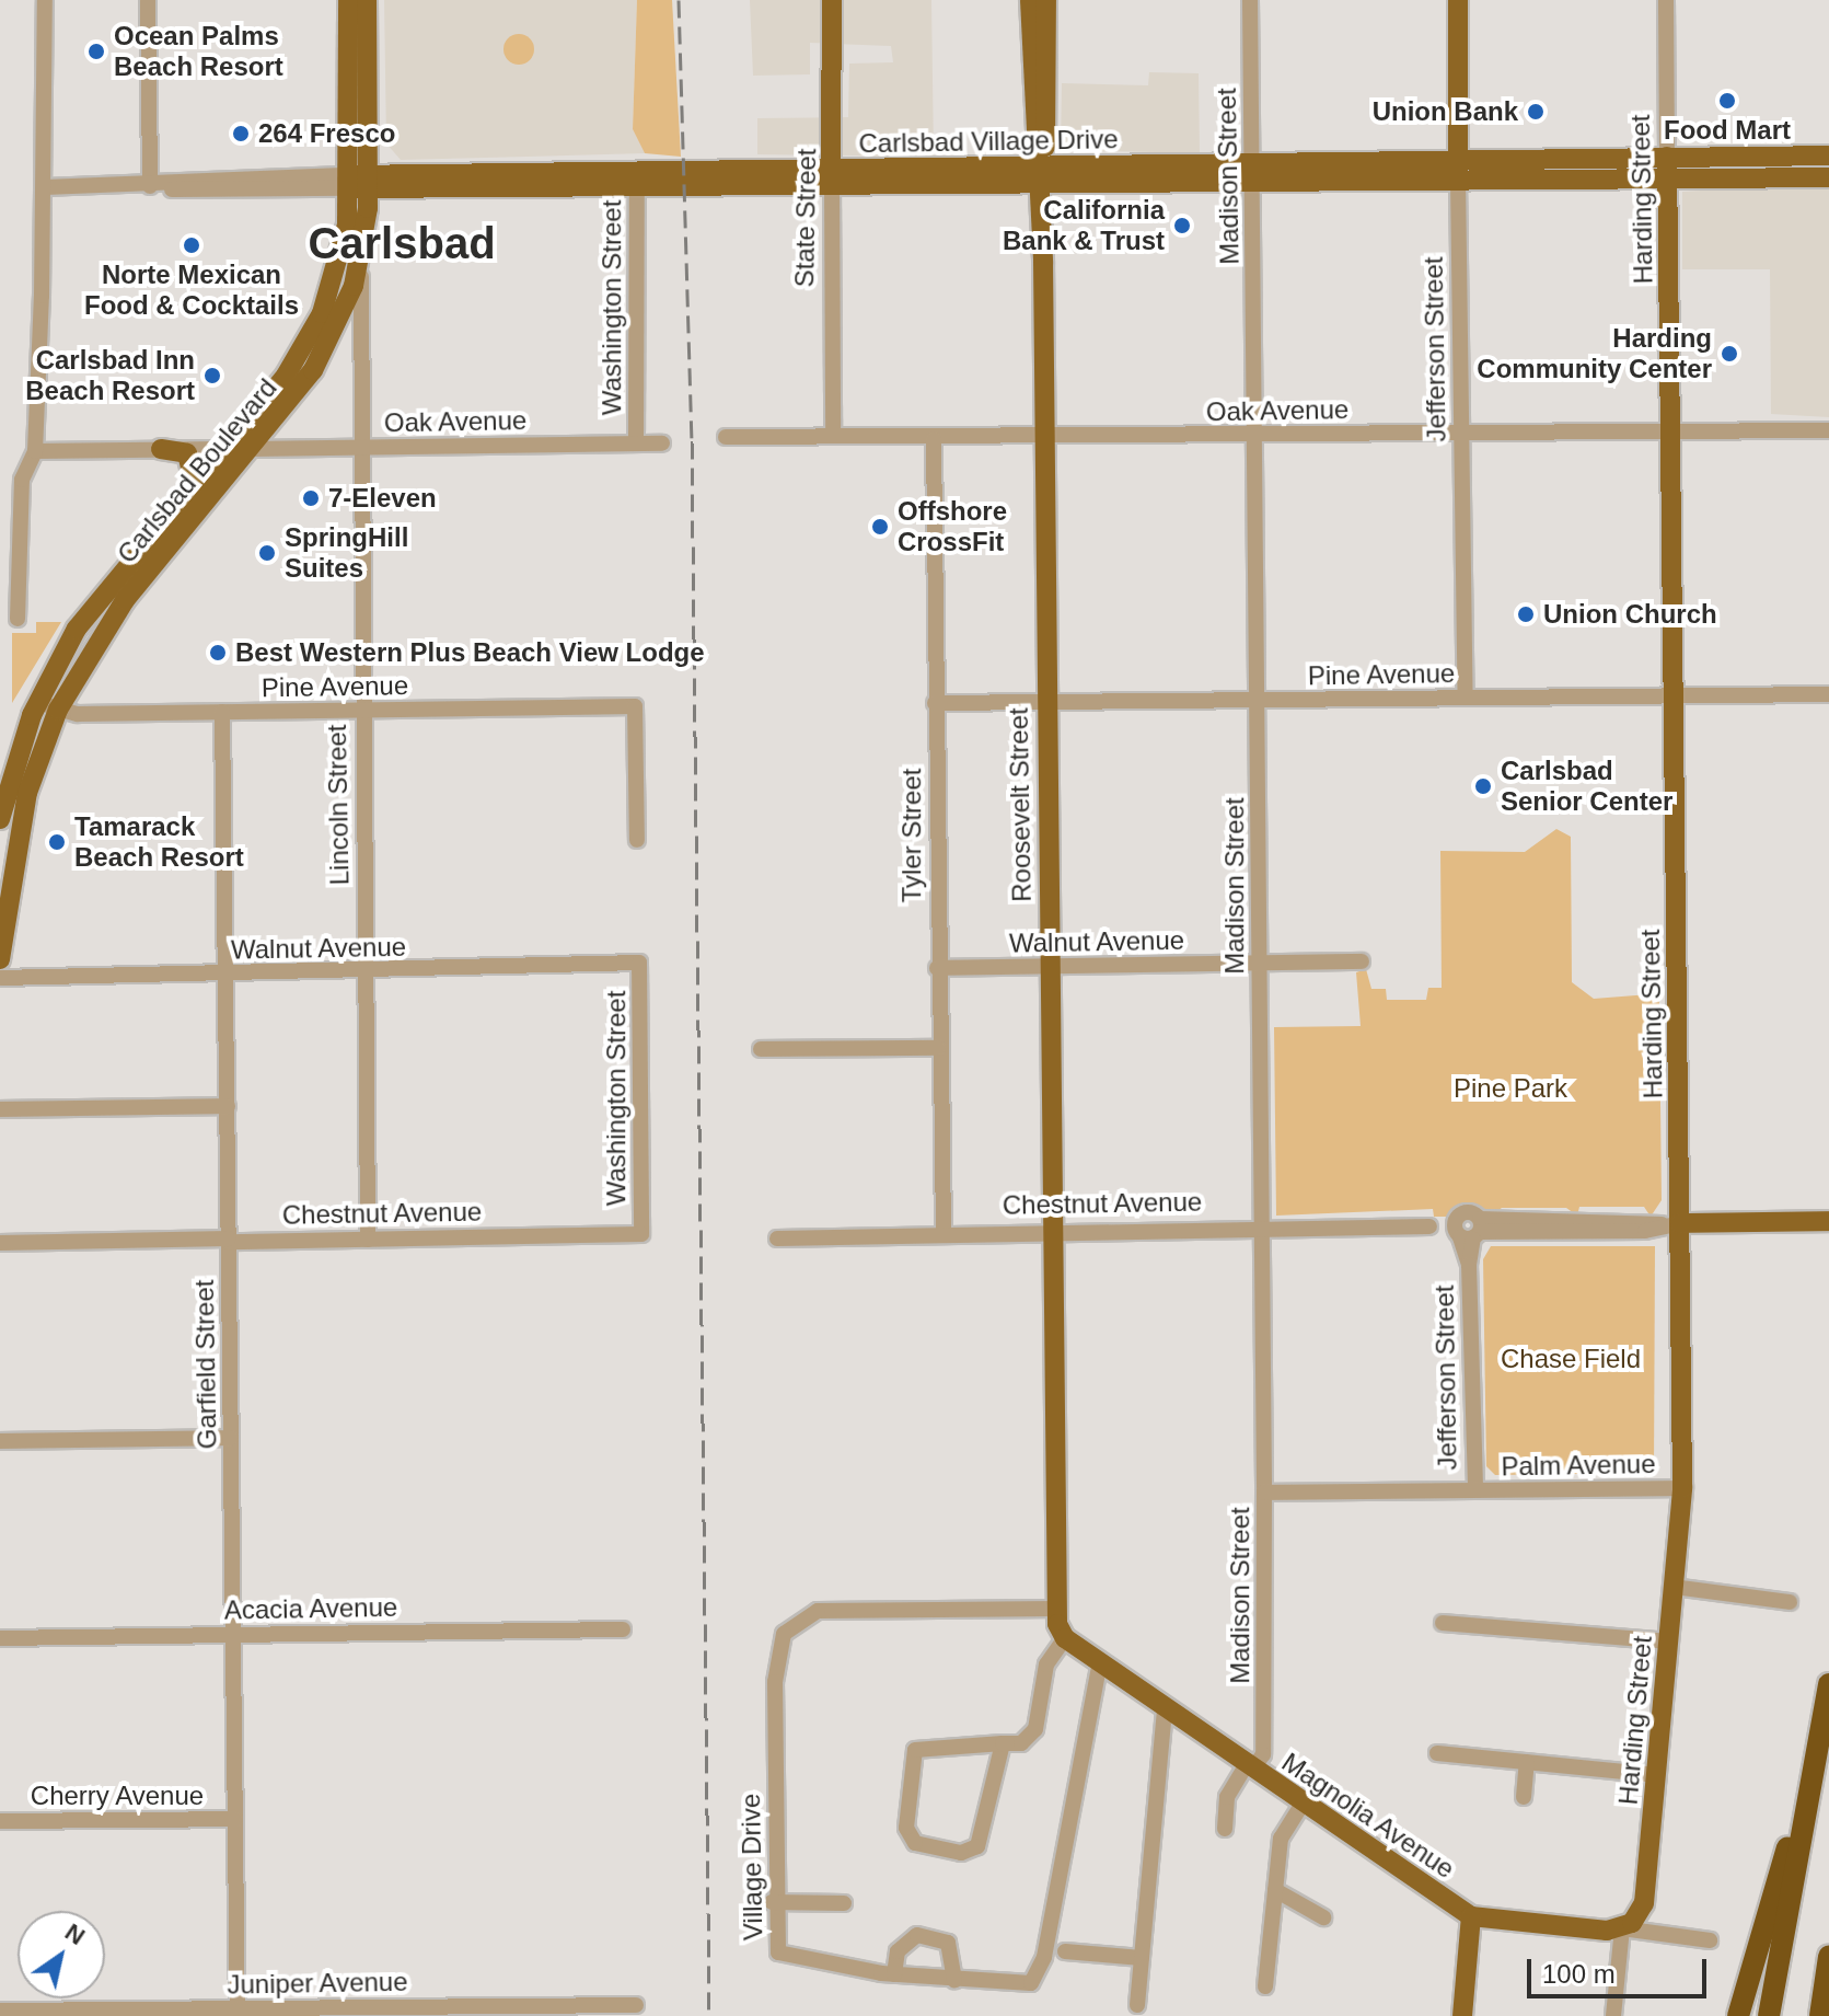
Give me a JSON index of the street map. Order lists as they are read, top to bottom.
{
  "streets": {
    "main road": [
      "Carlsbad Village Drive",
      "Harding Street",
      "State Street",
      "Jefferson Street",
      "Carlsbad Boulevard",
      "Roosevelt Street",
      "Chestnut Avenue",
      "Magnolia Avenue"
    ],
    "street": [
      "Madison Street",
      "Washington Street",
      "Oak Avenue",
      "Pine Avenue",
      "Lincoln Street",
      "Tyler Street",
      "Walnut Avenue",
      "Garfield Street",
      "Palm Avenue",
      "Acacia Avenue",
      "Cherry Avenue",
      "Village Drive",
      "Juniper Avenue"
    ]
  },
  "crossings": [
    ["Carlsbad Village Drive", "Madison Street"],
    ["Carlsbad Village Drive", "Harding Street"],
    ["Carlsbad Village Drive", "State Street"],
    ["Carlsbad Village Drive", "Washington Street"],
    ["Carlsbad Village Drive", "Jefferson Street"],
    ["Carlsbad Village Drive", "Carlsbad Boulevard"],
    ["Carlsbad Village Drive", "Roosevelt Street"],
    ["Madison Street", "Oak Avenue"],
    ["Madison Street", "Pine Avenue"],
    ["Madison Street", "Walnut Avenue"],
    ["Madison Street", "Chestnut Avenue"],
    ["Madison Street", "Palm Avenue"],
    ["Madison Street", "Magnolia Avenue"],
    ["Harding Street", "Oak Avenue"],
    ["Harding Street", "Pine Avenue"],
    ["Harding Street", "Chestnut Avenue"],
    ["Harding Street", "Palm Avenue"],
    ["Harding Street", "Magnolia Avenue"],
    ["State Street", "Oak Avenue"],
    ["Washington Street", "Oak Avenue"],
    ["Washington Street", "Walnut Avenue"],
    ["Washington Street", "Chestnut Avenue"],
    ["Jefferson Street", "Oak Avenue"],
    ["Jefferson Street", "Pine Avenue"],
    ["Jefferson Street", "Chestnut Avenue"],
    ["Jefferson Street", "Palm Avenue"],
    ["Oak Avenue", "Carlsbad Boulevard"],
    ["Oak Avenue", "Lincoln Street"],
    ["Oak Avenue", "Roosevelt Street"],
    ["Oak Avenue", "Tyler Street"],
    ["Carlsbad Boulevard", "Pine Avenue"],
    ["Carlsbad Boulevard", "Lincoln Street"],
    ["Pine Avenue", "Lincoln Street"],
    ["Pine Avenue", "Roosevelt Street"],
    ["Pine Avenue", "Tyler Street"],
    ["Pine Avenue", "Garfield Street"],
    ["Lincoln Street", "Walnut Avenue"],
    ["Lincoln Street", "Chestnut Avenue"],
    ["Roosevelt Street", "Walnut Avenue"],
    ["Roosevelt Street", "Chestnut Avenue"],
    ["Roosevelt Street", "Village Drive"],
    ["Tyler Street", "Walnut Avenue"],
    ["Tyler Street", "Chestnut Avenue"],
    ["Walnut Avenue", "Garfield Street"],
    ["Chestnut Avenue", "Garfield Street"],
    ["Garfield Street", "Acacia Avenue"],
    ["Garfield Street", "Cherry Avenue"],
    ["Garfield Street", "Juniper Avenue"],
    ["Magnolia Avenue", "Village Drive"]
  ],
  "districts": ["Carlsbad"],
  "parks": ["Pine Park", "Chase Field"],
  "places": [
    "Ocean Palms Beach Resort",
    "Food Mart",
    "Union Bank",
    "264 Fresco",
    "California Bank & Trust",
    "Norte Mexican Food & Cocktails",
    "Harding Community Center",
    "Carlsbad Inn Beach Resort",
    "7-Eleven",
    "Offshore CrossFit",
    "SpringHill Suites",
    "Union Church",
    "Best Western Plus Beach View Lodge",
    "Carlsbad Senior Center",
    "Tamarack Beach Resort"
  ],
  "scale_bar": "100 m",
  "north": "top right"
}
